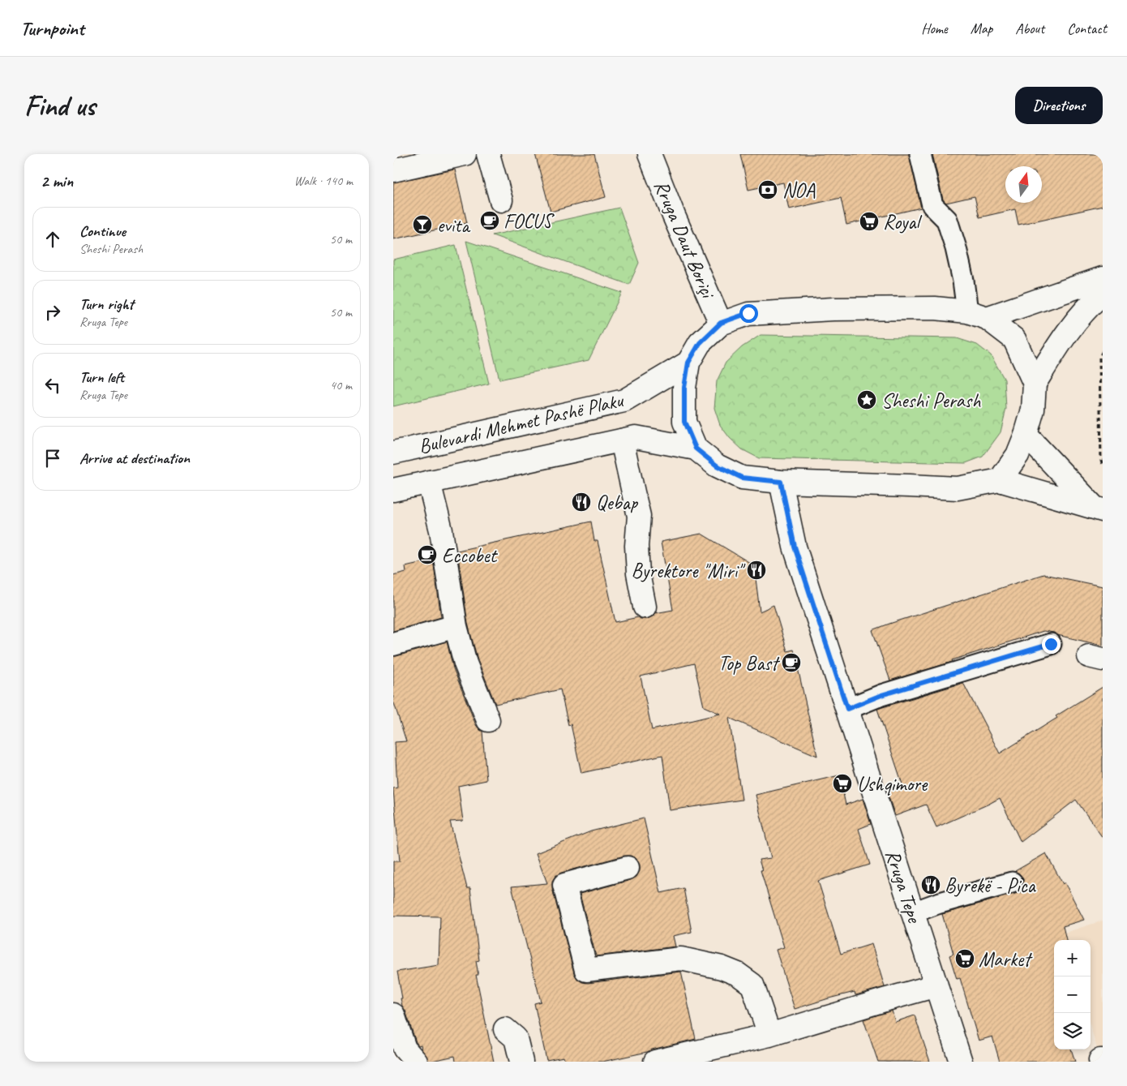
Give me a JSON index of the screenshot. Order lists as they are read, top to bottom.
{
  "streets": {
    "street": ["Rruga Daut Boriçi", "Bulevardi Mehmet Pashë Plaku", "Rruga Tepe"]
  },
  "places": {
    "bank": ["NOA"],
    "cafe": ["FOCUS", "Eccobet", "Top Bast"],
    "supermarket": ["Royal", "Ushqimore", "Market"],
    "bar": ["evita"],
    "place": ["Sheshi Perash"],
    "restaurant": ["Qebap", "Byrektore \"Miri\"", "Byrekë - Pica"]
  },
  "north": "top",
  "page": {
    "header": "Turnpoint",
    "nav": [
      "Home",
      "Map",
      "About",
      "Contact"
    ],
    "buttons": "Directions",
    "title": "Find us",
    "heading": ["2 min", "Walk · 140 m"],
    "list": [
      ["Continue", "Sheshi Perash", "50 m"],
      ["Turn right", "Rruga Tepe", "50 m"],
      ["Turn left", "Rruga Tepe", "40 m"],
      "Arrive at destination"
    ],
    "map_buttons": ["+", "−"]
  }
}
